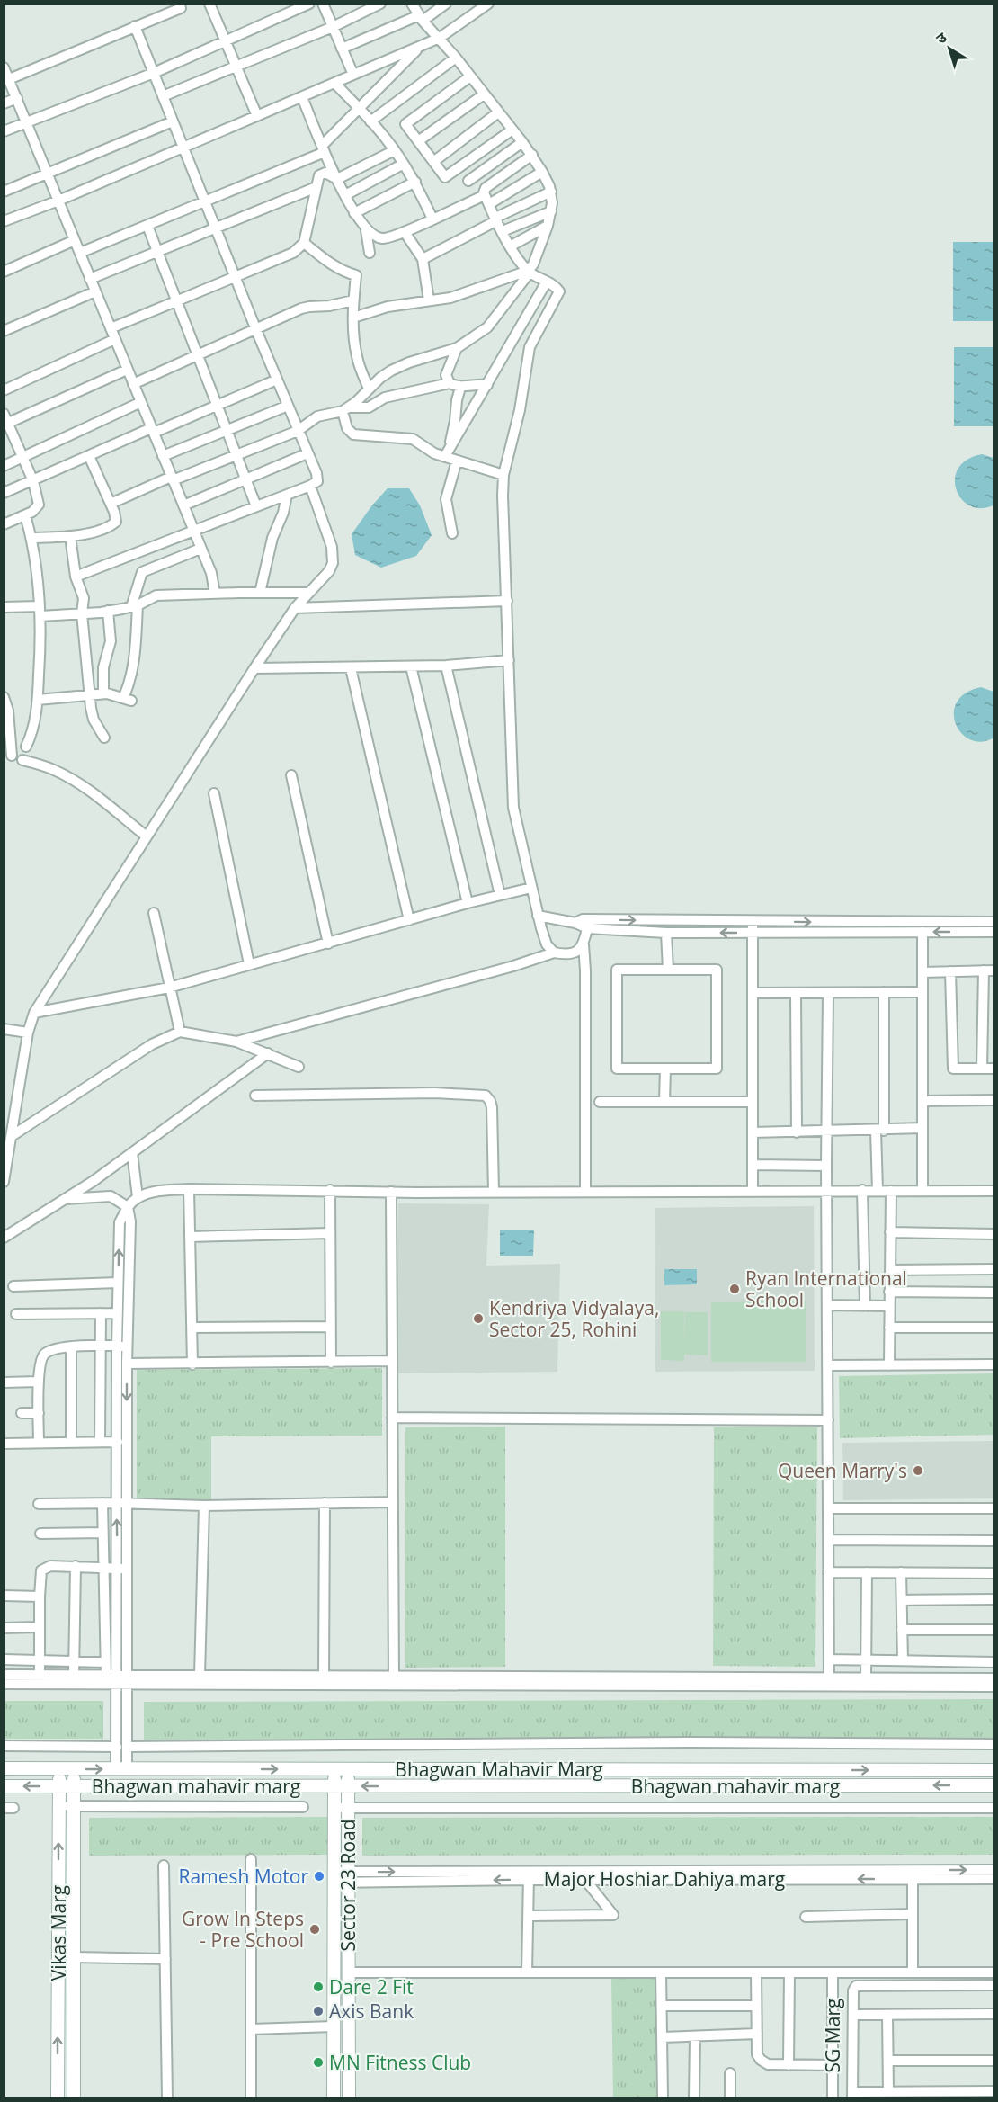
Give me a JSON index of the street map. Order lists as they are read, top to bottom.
{
  "streets": {
    "main road": [
      "Bhagwan Mahavir Marg",
      "Bhagwan mahavir marg",
      "Sector 23 Road",
      "Vikas Marg"
    ],
    "street": ["Major Hoshiar Dahiya marg", "SG Marg"]
  },
  "crossings": [
    ["Bhagwan Mahavir Marg", "Sector 23 Road"],
    ["Bhagwan Mahavir Marg", "Vikas Marg"],
    ["Bhagwan mahavir marg", "Sector 23 Road"],
    ["Bhagwan mahavir marg", "Vikas Marg"],
    ["Major Hoshiar Dahiya marg", "Sector 23 Road"]
  ],
  "one_way": ["Bhagwan Mahavir Marg", "Bhagwan mahavir marg"],
  "places": [
    "Ryan International School",
    "Kendriya Vidyalaya, Sector 25, Rohini",
    "Queen Marry's",
    "Ramesh Motor",
    "Grow In Steps - Pre School",
    "Dare 2 Fit",
    "Axis Bank",
    "MN Fitness Club"
  ],
  "north": "top left"
}
